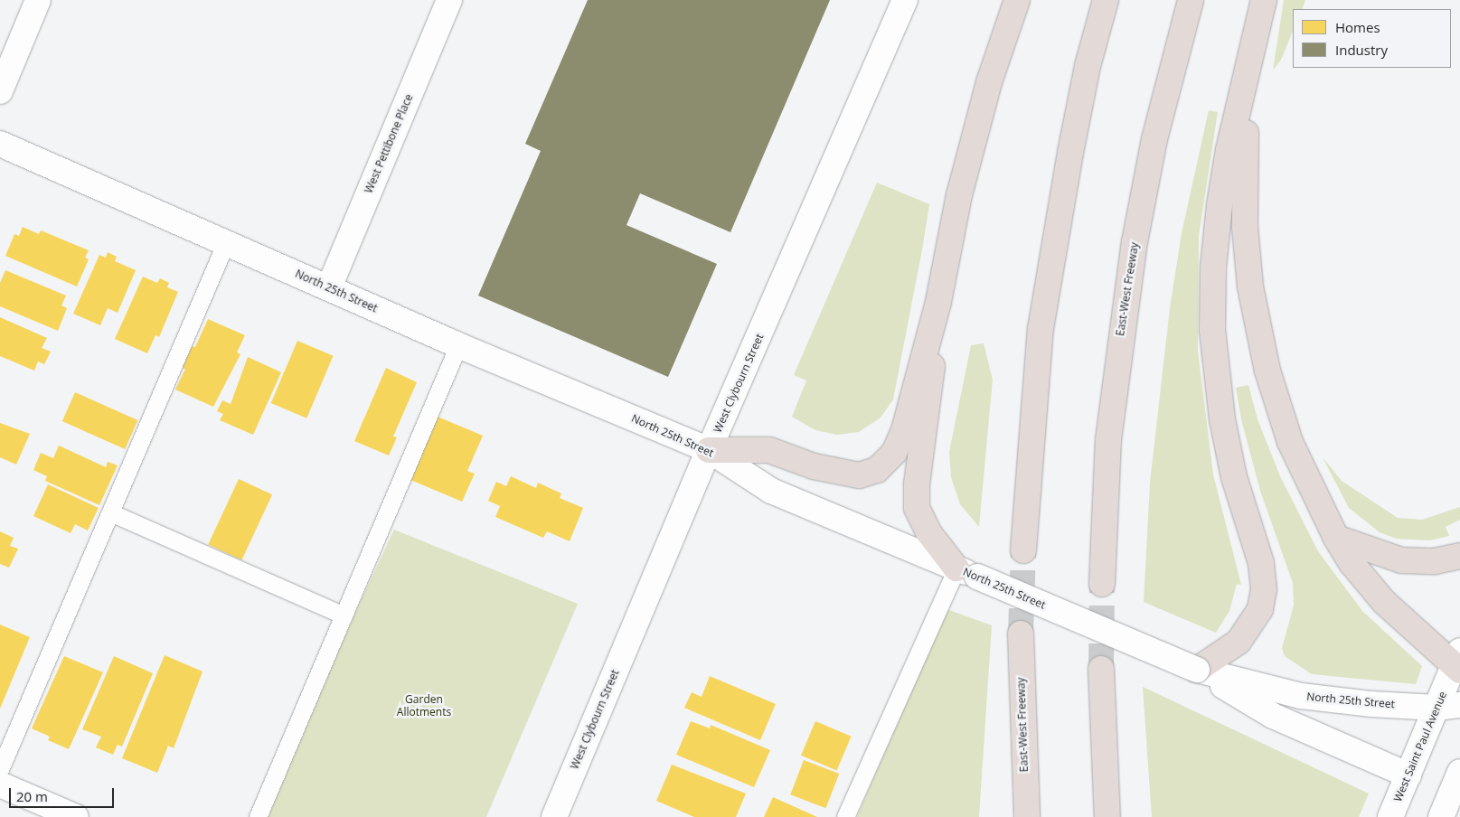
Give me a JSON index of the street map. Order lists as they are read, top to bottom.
{
  "streets": {
    "highway": ["East-West Freeway"],
    "street": [
      "West Pettibone Place",
      "North 25th Street",
      "West Clybourn Street",
      "West Saint Paul Avenue"
    ]
  },
  "crossings": [
    ["West Pettibone Place", "North 25th Street"],
    ["North 25th Street", "West Clybourn Street"],
    ["North 25th Street", "West Saint Paul Avenue"]
  ],
  "parks": ["Garden Allotments"],
  "legend": ["Homes", "Industry"],
  "scale_bar": "20 m"
}
